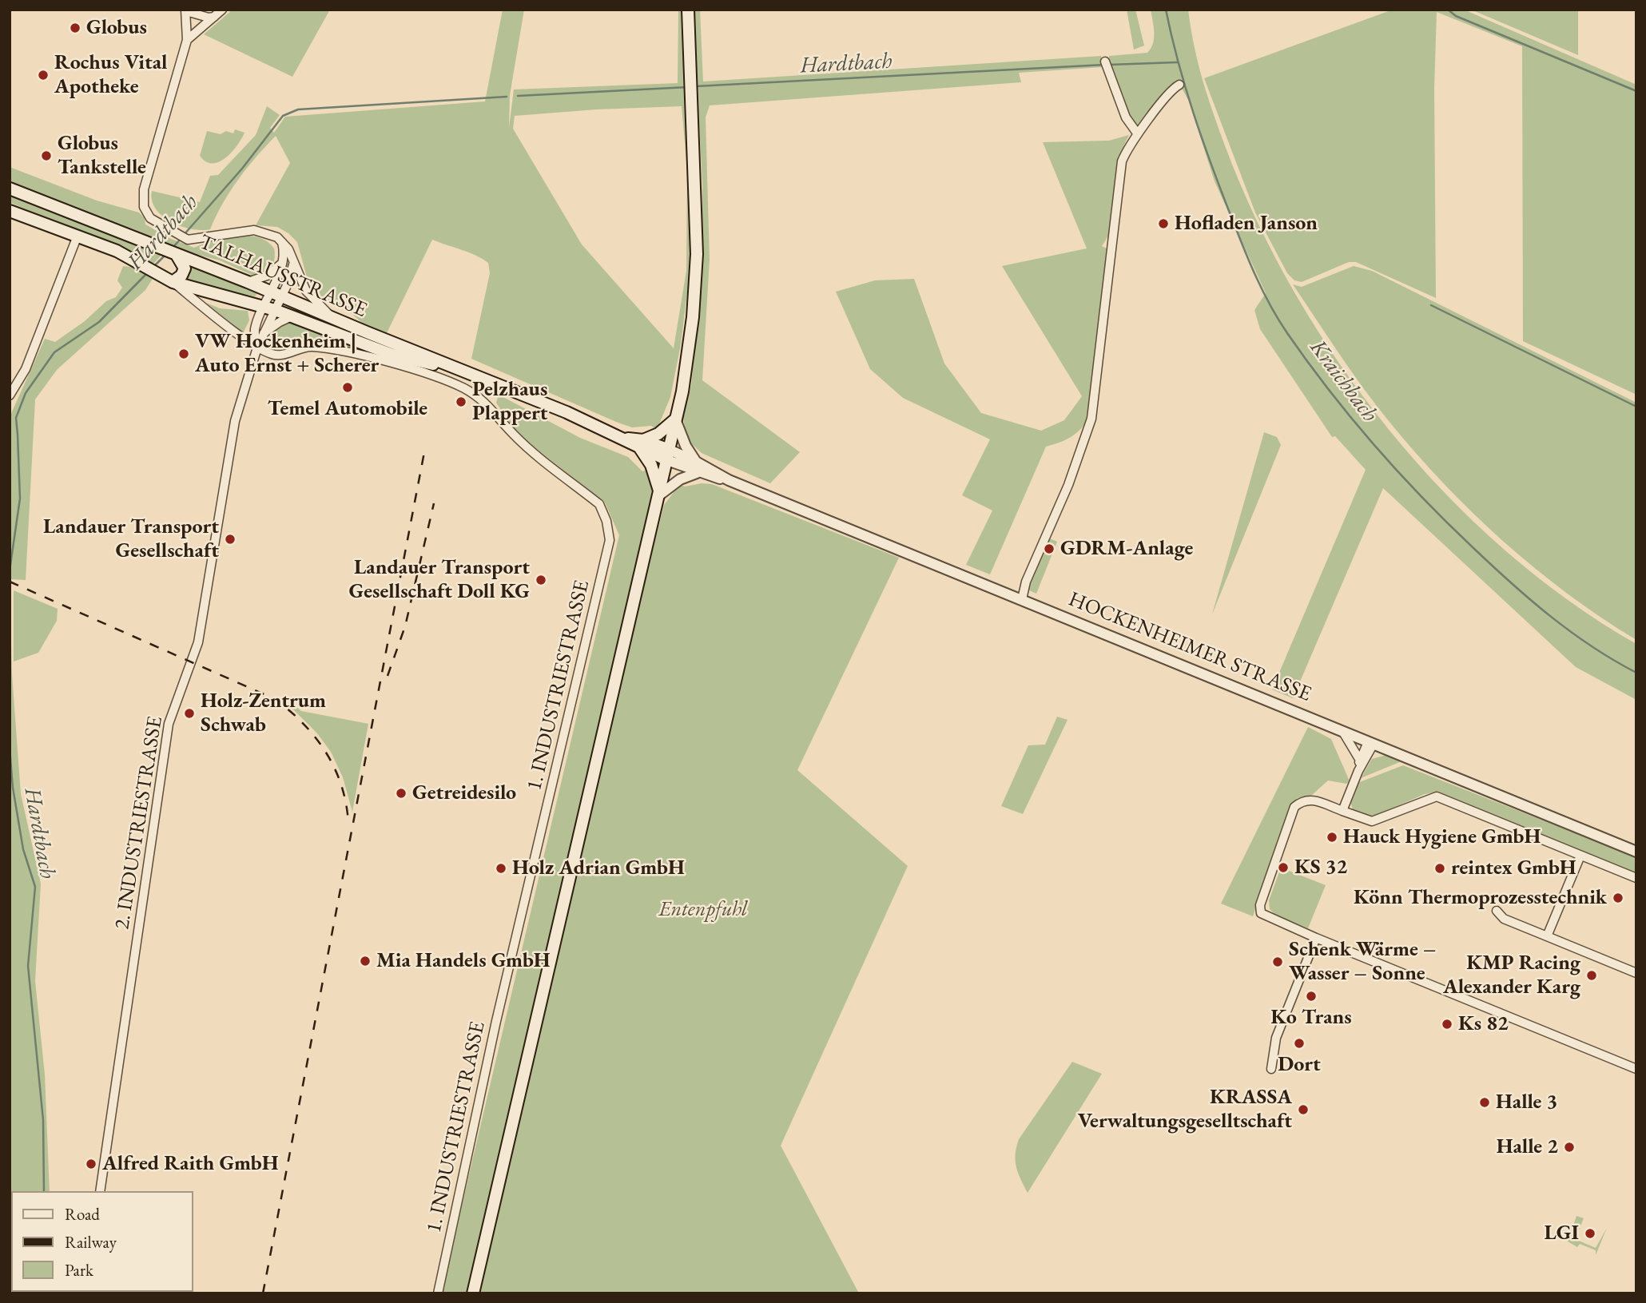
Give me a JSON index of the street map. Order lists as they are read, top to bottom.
{
  "streets": {
    "main road": ["TALHAUSSTRASSE", "HOCKENHEIMER STRASSE"],
    "street": ["1. INDUSTRIESTRASSE", "2. INDUSTRIESTRASSE"]
  },
  "crossings": [
    ["TALHAUSSTRASSE", "HOCKENHEIMER STRASSE"],
    ["TALHAUSSTRASSE", "2. INDUSTRIESTRASSE"],
    ["1. INDUSTRIESTRASSE", "2. INDUSTRIESTRASSE"]
  ],
  "water": ["Hardtbach", "Kraichbach"],
  "parks": ["Entenpfuhl"],
  "places": [
    "Globus",
    "Rochus Vital Apotheke",
    "Globus Tankstelle",
    "Hofladen Janson",
    "VW Hockenheim | Auto Ernst + Scherer",
    "Temel Automobile",
    "Pelzhaus Plappert",
    "Landauer Transport Gesellschaft",
    "GDRM-Anlage",
    "Landauer Transport Gesellschaft Doll KG",
    "Holz-Zentrum Schwab",
    "Getreidesilo",
    "Hauck Hygiene GmbH",
    "KS 32",
    "Holz Adrian GmbH",
    "reintex GmbH",
    "Könn Thermoprozesstechnik",
    "Mia Handels GmbH",
    "Schenk Wärme – Wasser – Sonne",
    "KMP Racing Alexander Karg",
    "Ko Trans",
    "Ks 82",
    "Dort",
    "Halle 3",
    "KRASSA Verwaltungsgeselltschaft",
    "Halle 2",
    "Alfred Raith GmbH",
    "LGI"
  ],
  "legend": ["Road", "Railway", "Park"]
}
